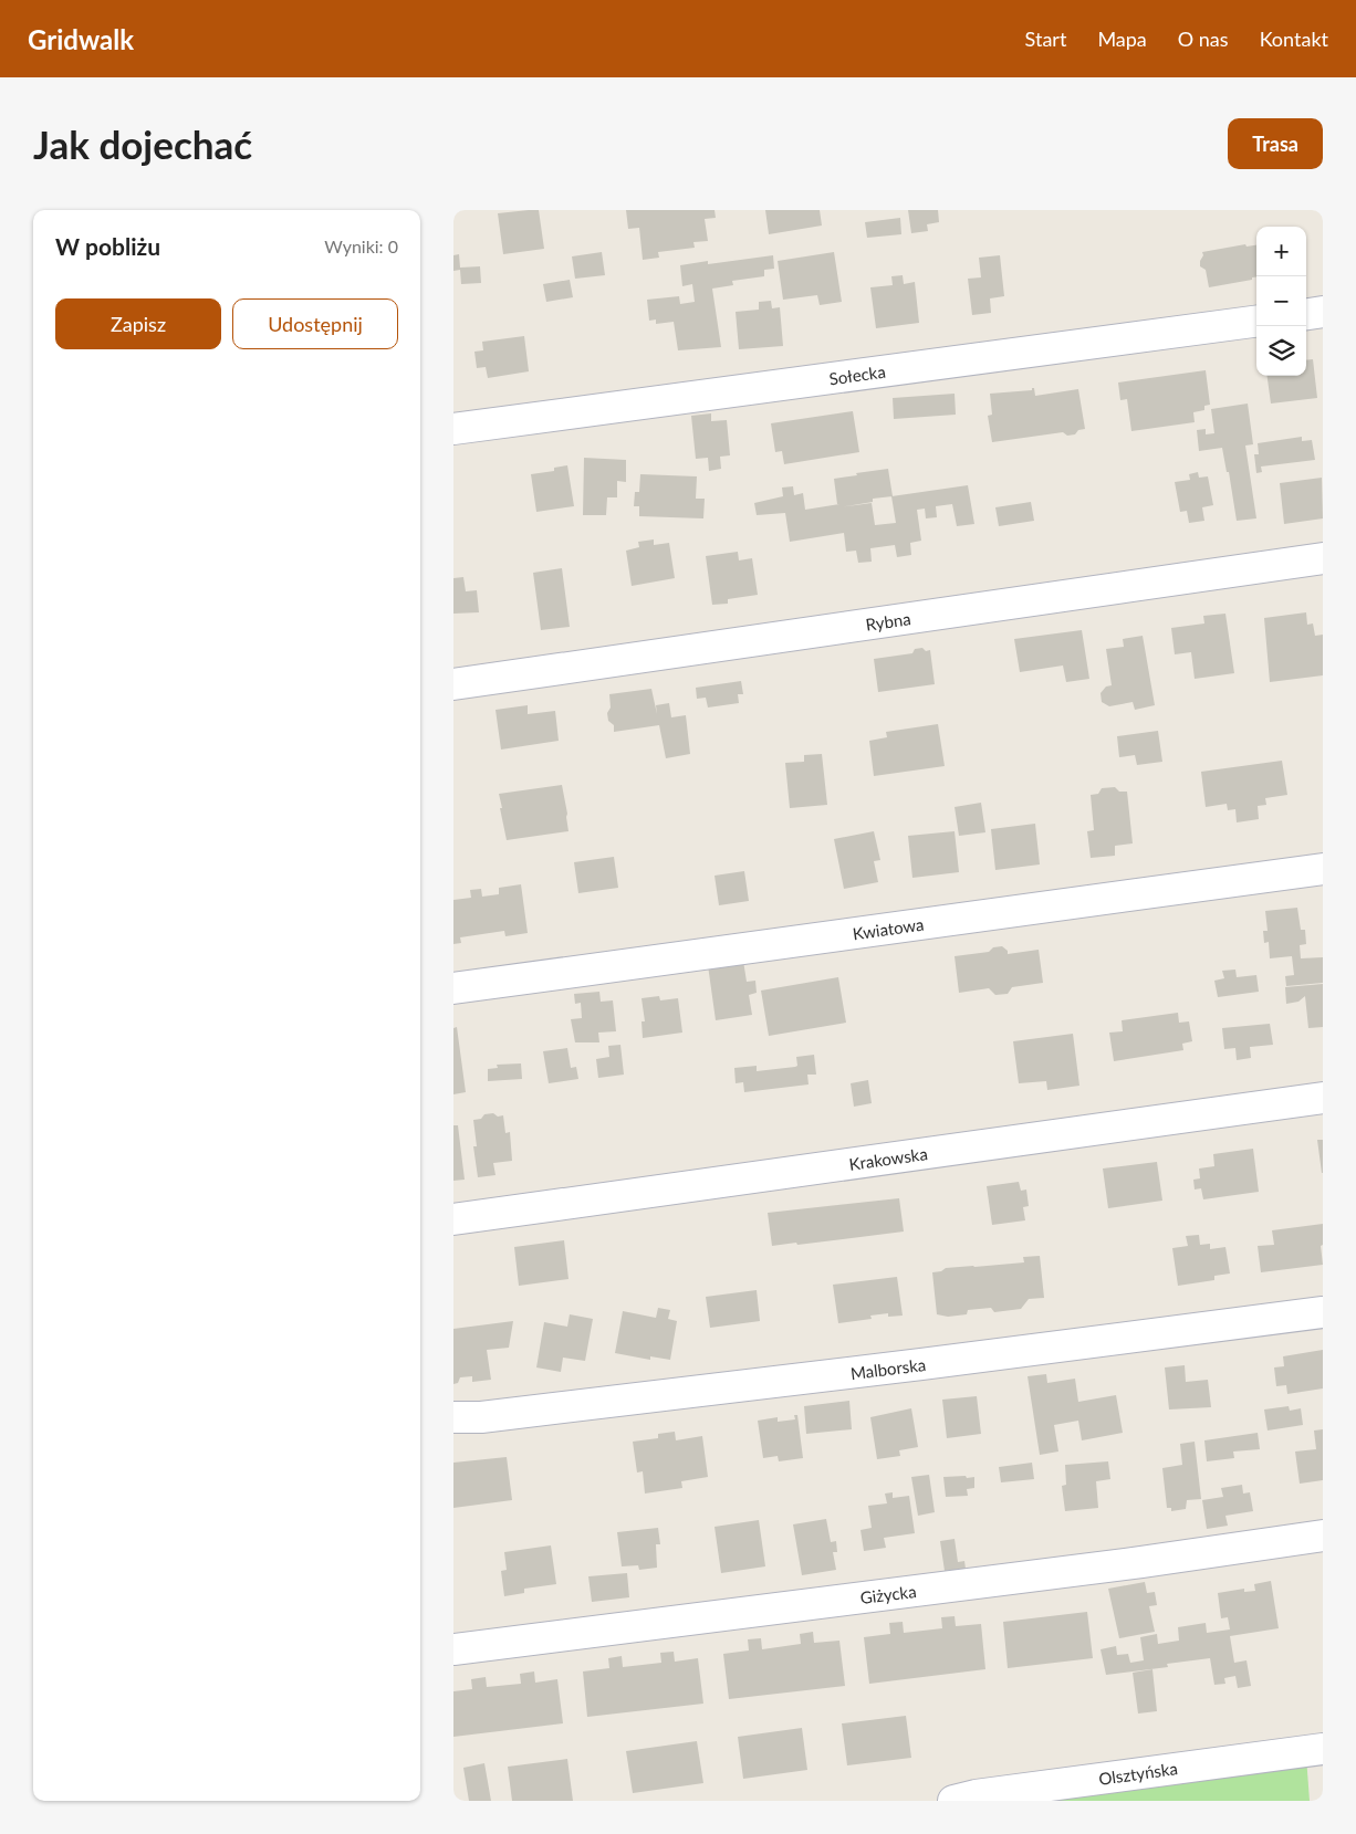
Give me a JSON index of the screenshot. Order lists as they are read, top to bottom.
{
  "streets": {
    "street": [
      "Sołecka",
      "Rybna",
      "Kwiatowa",
      "Krakowska",
      "Malborska",
      "Giżycka",
      "Olsztyńska"
    ]
  },
  "page": {
    "header": "Gridwalk",
    "nav": [
      "Start",
      "Mapa",
      "O nas",
      "Kontakt"
    ],
    "buttons": [
      "Trasa",
      ["Zapisz", "Udostępnij"]
    ],
    "title": "Jak dojechać",
    "heading": ["W pobliżu", "Wyniki: 0"],
    "map_buttons": ["+", "−"]
  }
}
